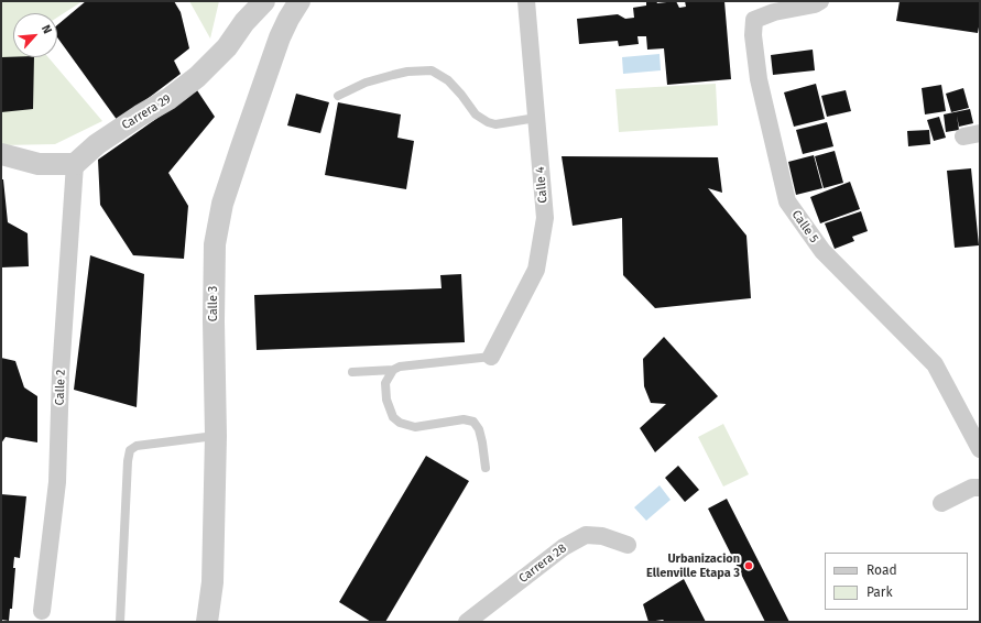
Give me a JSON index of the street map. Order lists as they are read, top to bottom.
{
  "streets": {
    "street": [
      "Carrera 29",
      "Calle 4",
      "Calle 5",
      "Calle 3",
      "Calle 2",
      "Carrera 28"
    ]
  },
  "crossings": [
    ["Carrera 29", "Calle 2"]
  ],
  "places": ["Urbanizacion Ellenville Etapa 3"],
  "legend": ["Road", "Park"],
  "north": "top right"
}
